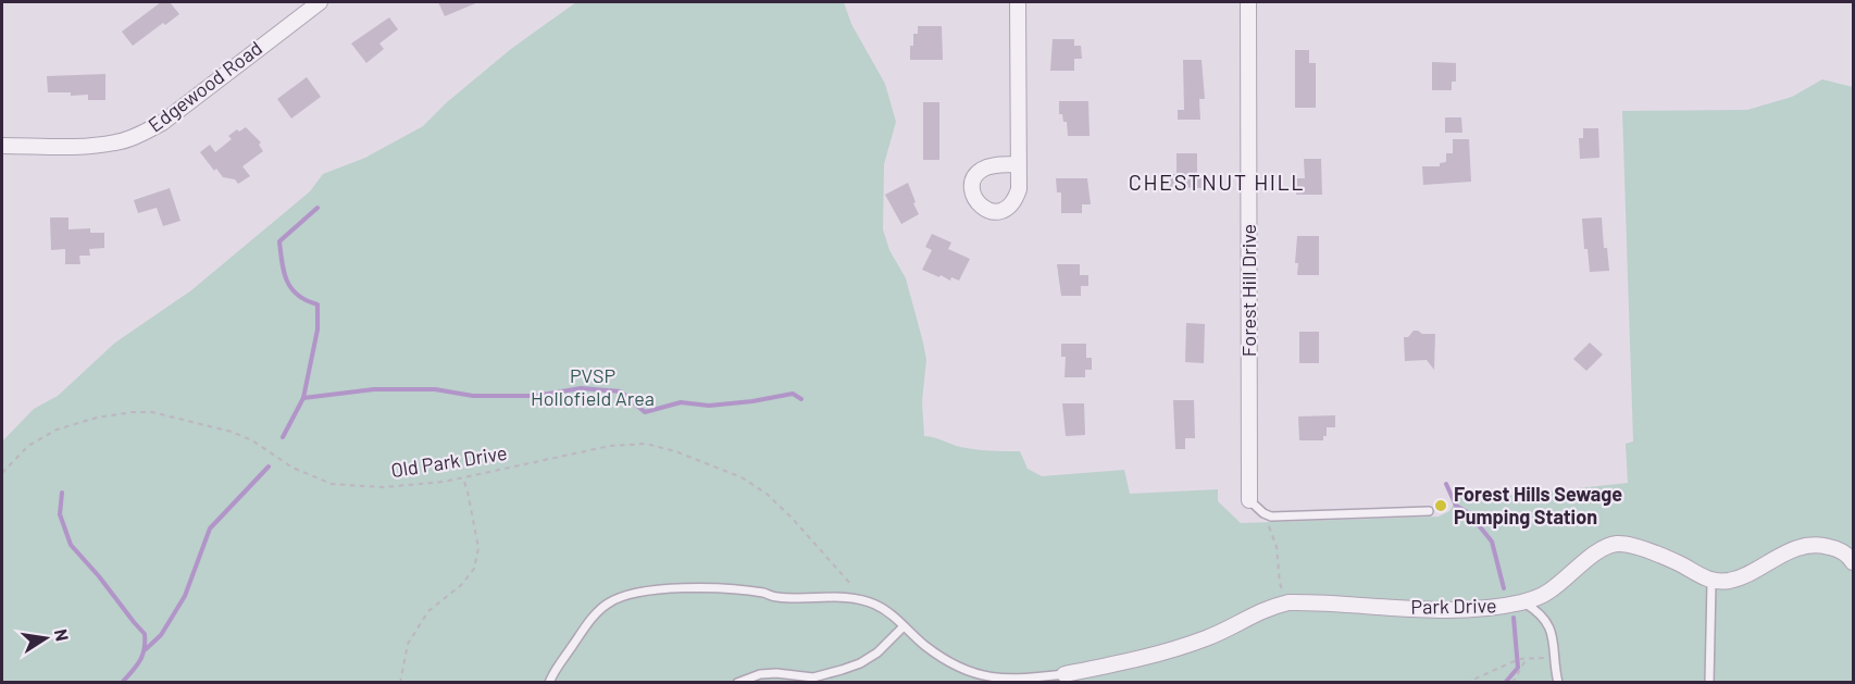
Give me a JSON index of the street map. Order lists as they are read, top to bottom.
{
  "streets": {
    "street": ["Edgewood Road", "Forest Hill Drive", "Park Drive"],
    "path": ["Old Park Drive"]
  },
  "districts": ["CHESTNUT HILL"],
  "parks": ["PVSP Hollofield Area"],
  "places": ["Forest Hills Sewage Pumping Station"],
  "north": "right"
}
